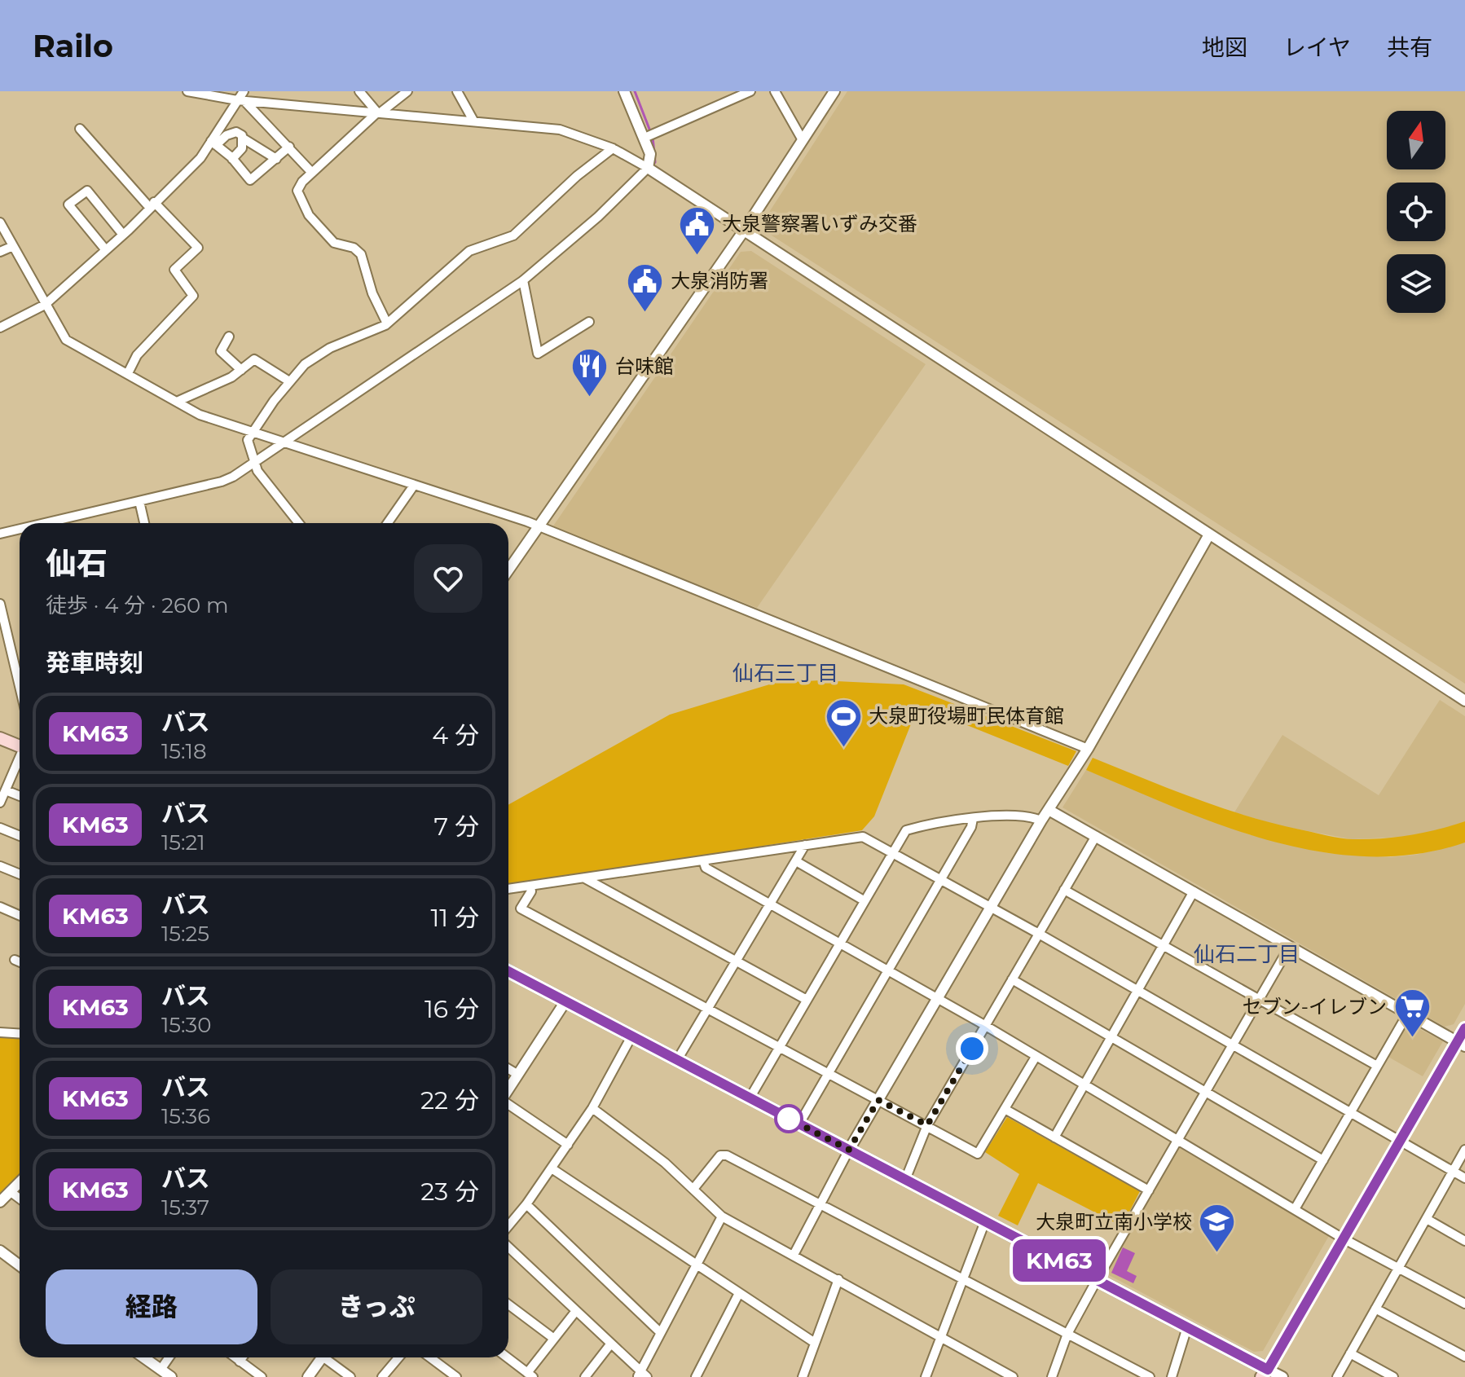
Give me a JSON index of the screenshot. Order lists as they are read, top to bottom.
{
  "districts": ["仙石三丁目", "仙石二丁目"],
  "places": {
    "public building": ["大泉警察署いずみ交番", "大泉消防署"],
    "restaurant": ["台味館"],
    "sports": ["大泉町役場町民体育館"],
    "supermarket": ["セブン-イレブン"],
    "school or university": ["大泉町立南小学校"]
  },
  "lines": ["bus line KM63"],
  "north": "top",
  "page": {
    "header": "Railo",
    "nav": ["地図", "レイヤ", "共有"],
    "on_map": "KM63",
    "heading": [
      ["仙石", "徒歩 · 4 分 · 260 m"],
      "発車時刻"
    ],
    "list": [
      {
        "mark": "KM63",
        "name": "バス",
        "note": "15:18",
        "value": "4 分"
      },
      {
        "mark": "KM63",
        "name": "バス",
        "note": "15:21",
        "value": "7 分"
      },
      {
        "mark": "KM63",
        "name": "バス",
        "note": "15:25",
        "value": "11 分"
      },
      {
        "mark": "KM63",
        "name": "バス",
        "note": "15:30",
        "value": "16 分"
      },
      {
        "mark": "KM63",
        "name": "バス",
        "note": "15:36",
        "value": "22 分"
      },
      {
        "mark": "KM63",
        "name": "バス",
        "note": "15:37",
        "value": "23 分"
      }
    ],
    "buttons": ["経路", "きっぷ"]
  }
}
